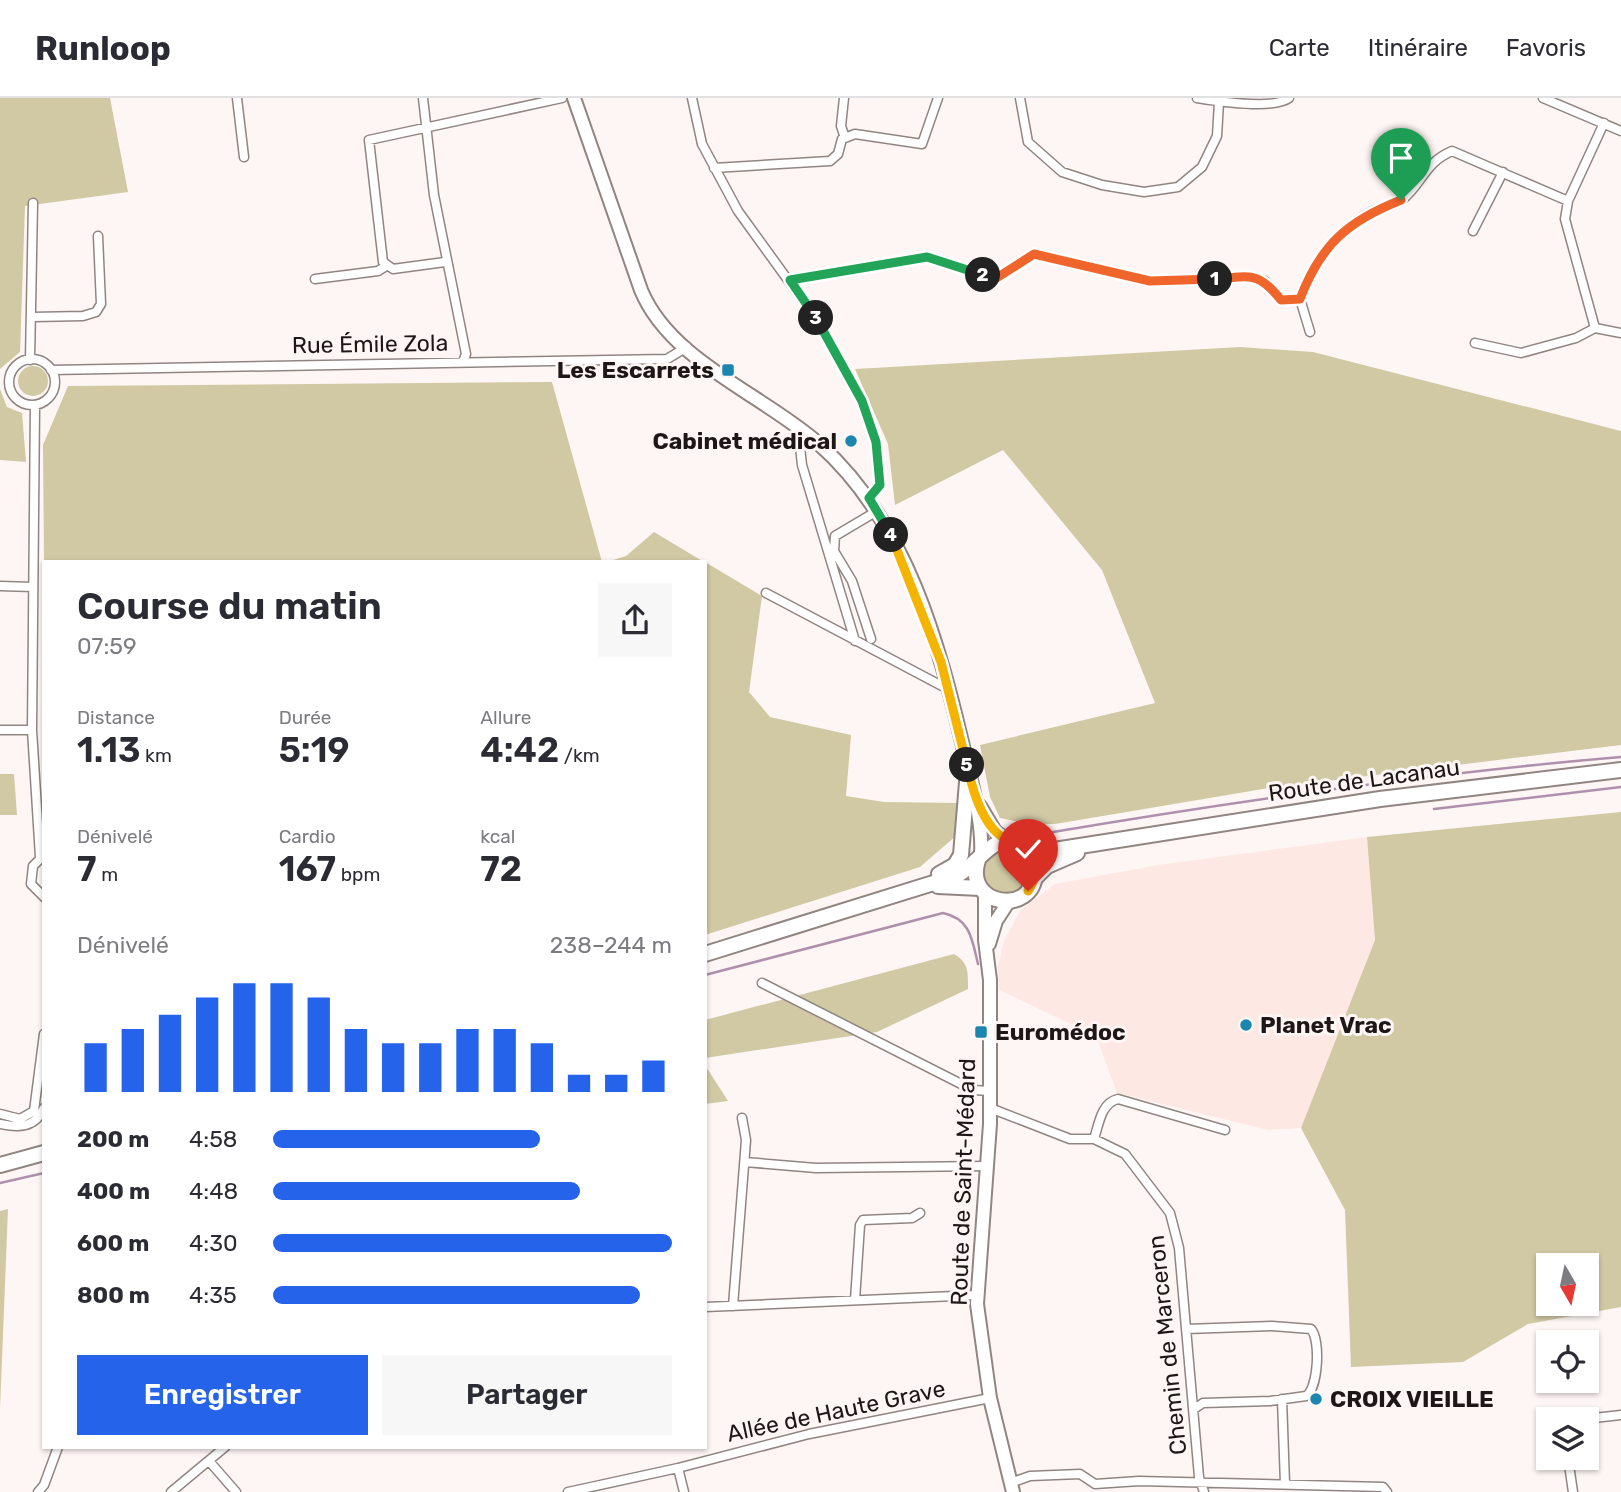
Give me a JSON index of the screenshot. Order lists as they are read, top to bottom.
{
  "streets": {
    "main road": ["Route de Lacanau"],
    "street": [
      "Rue Émile Zola",
      "Route de Saint-Médard",
      "Chemin de Marceron",
      "Allée de Haute Grave"
    ]
  },
  "crossings": [
    ["Route de Lacanau", "Route de Saint-Médard"],
    ["Route de Saint-Médard", "Chemin de Marceron"],
    ["Route de Saint-Médard", "Allée de Haute Grave"]
  ],
  "places": {
    "transit": ["Les Escarrets", "Euromédoc"],
    "other": ["Cabinet médical", "Planet Vrac", "CROIX VIEILLE"]
  },
  "north": "bottom",
  "page": {
    "header": "Runloop",
    "nav": ["Carte", "Itinéraire", "Favoris"],
    "pins": [
      "2",
      "1",
      "3",
      "4",
      "5"
    ],
    "heading": ["Course du matin", "07:59"],
    "stats": [
      ["Distance", "1.13 km"],
      ["Durée", "5:19"],
      ["Allure", "4:42 /km"],
      ["Dénivelé", "7 m"],
      ["Cardio", "167 bpm"],
      ["kcal", "72"]
    ],
    "chart": ["Dénivelé", "238–244 m"],
    "list": [
      {
        "name": "200 m",
        "note": "4:58"
      },
      {
        "name": "400 m",
        "note": "4:48"
      },
      {
        "name": "600 m",
        "note": "4:30"
      },
      {
        "name": "800 m",
        "note": "4:35"
      }
    ],
    "buttons": ["Enregistrer", "Partager"]
  }
}
